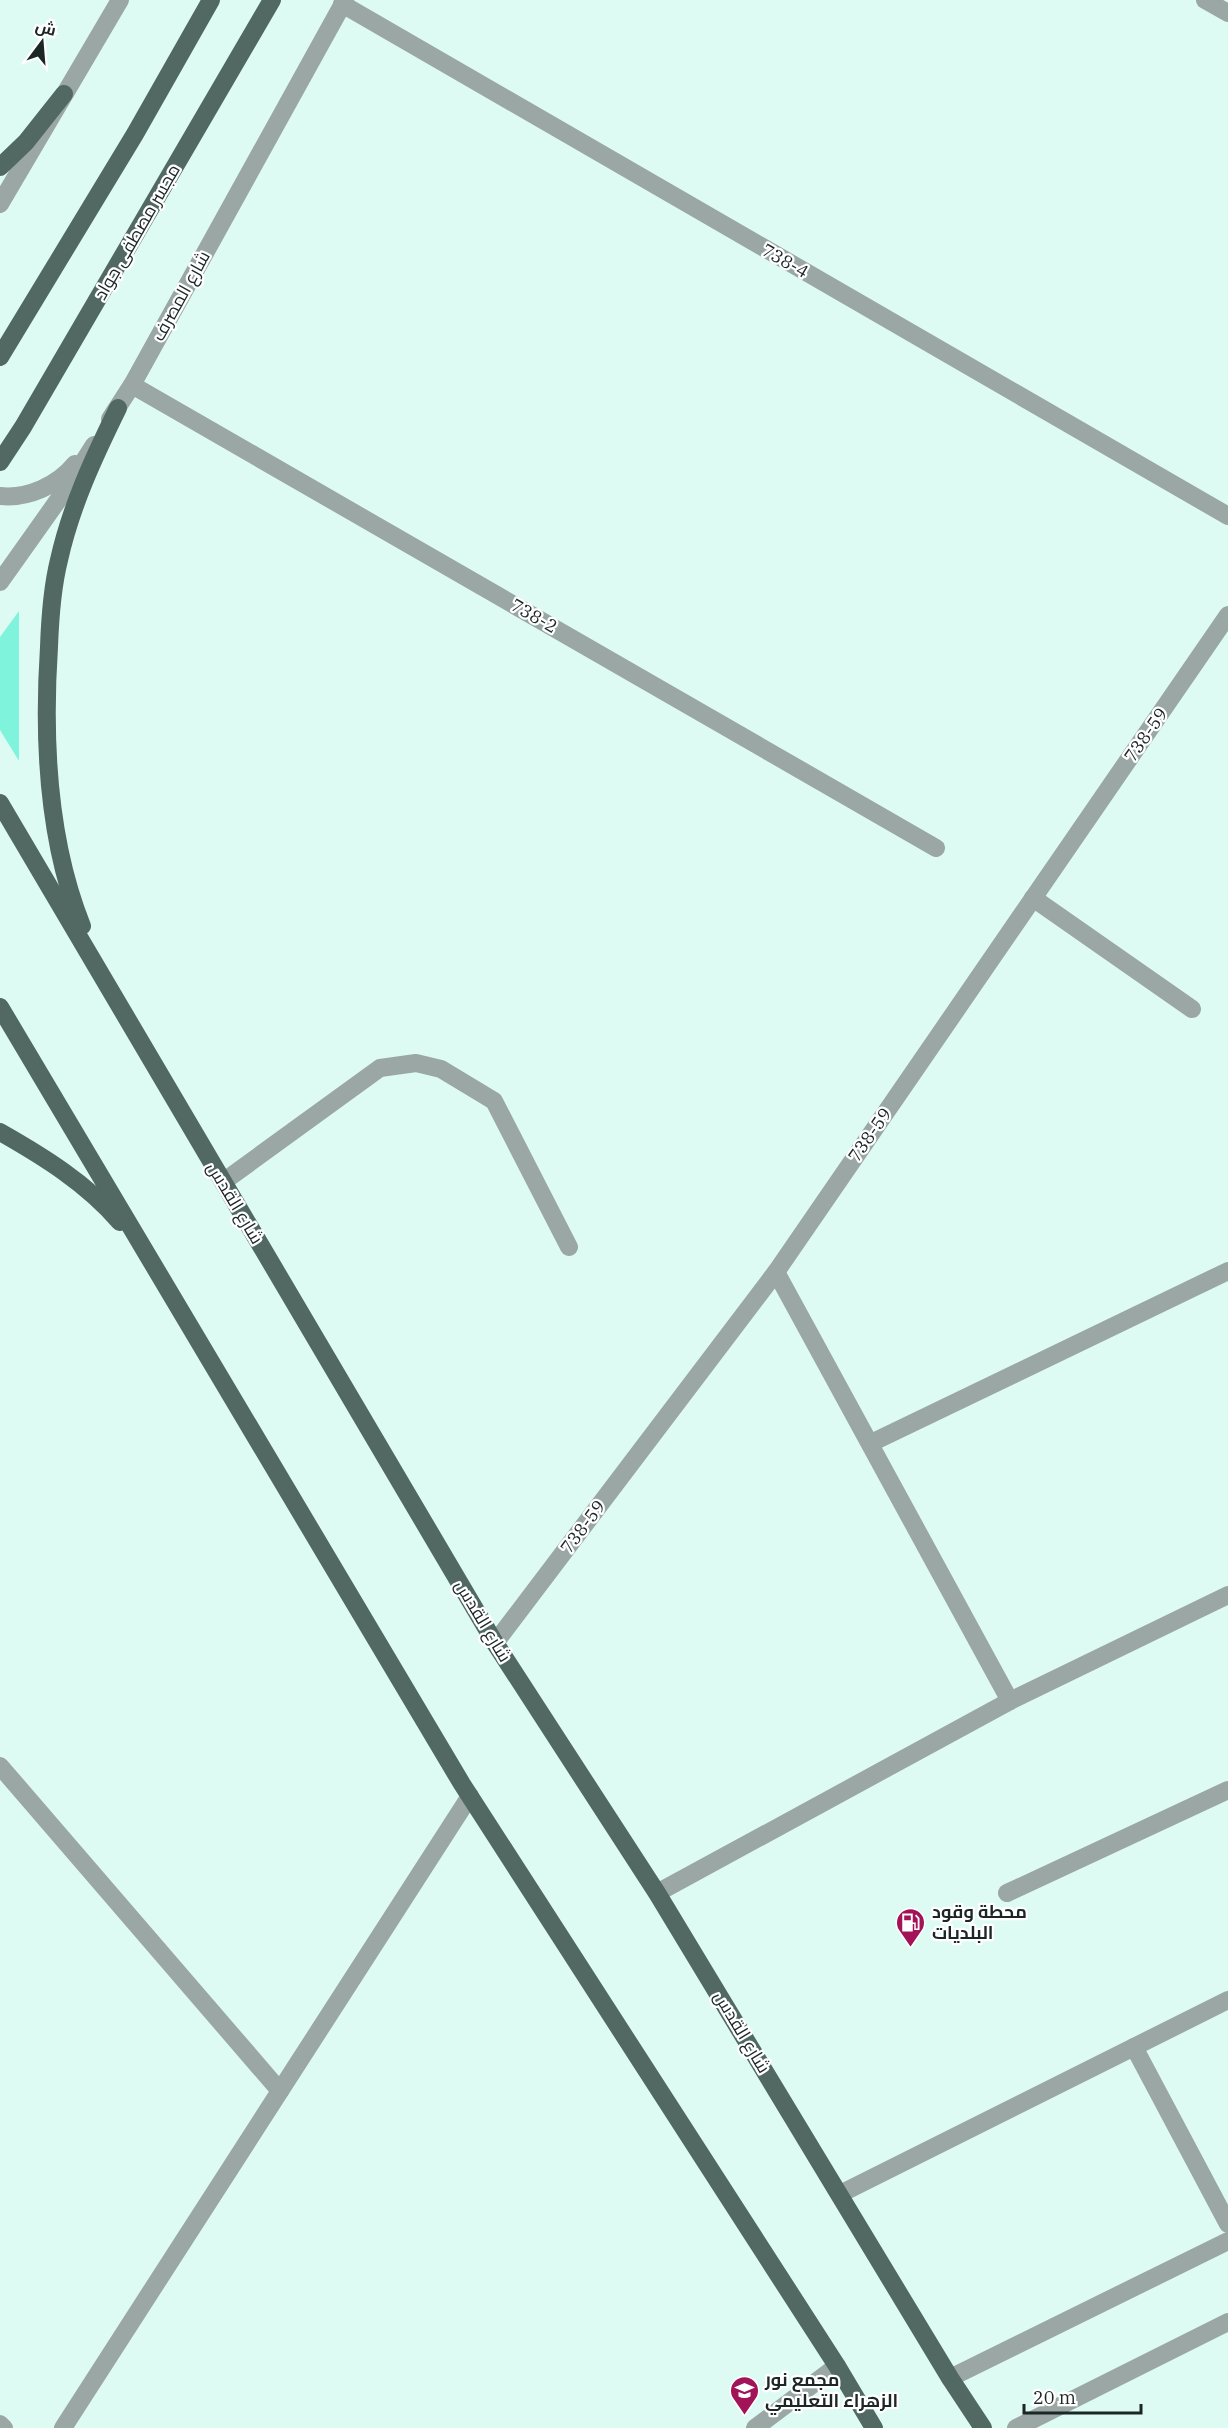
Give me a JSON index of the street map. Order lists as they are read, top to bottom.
{
  "streets": {
    "main road": ["مجسر مصطفى جواد", "شارع القدس"],
    "street": [
      "738-4",
      "شارع المصرف",
      "738-2",
      "738-59"
    ]
  },
  "crossings": [
    ["738-4", "شارع المصرف"],
    ["شارع المصرف", "738-2"],
    ["738-59", "شارع القدس"]
  ],
  "places": {
    "fuel station": ["محطة وقود البلديات"],
    "school or university": ["مجمع نور الزهراء التعليمي"]
  },
  "scale_bar": "20 m",
  "north": "top"
}
